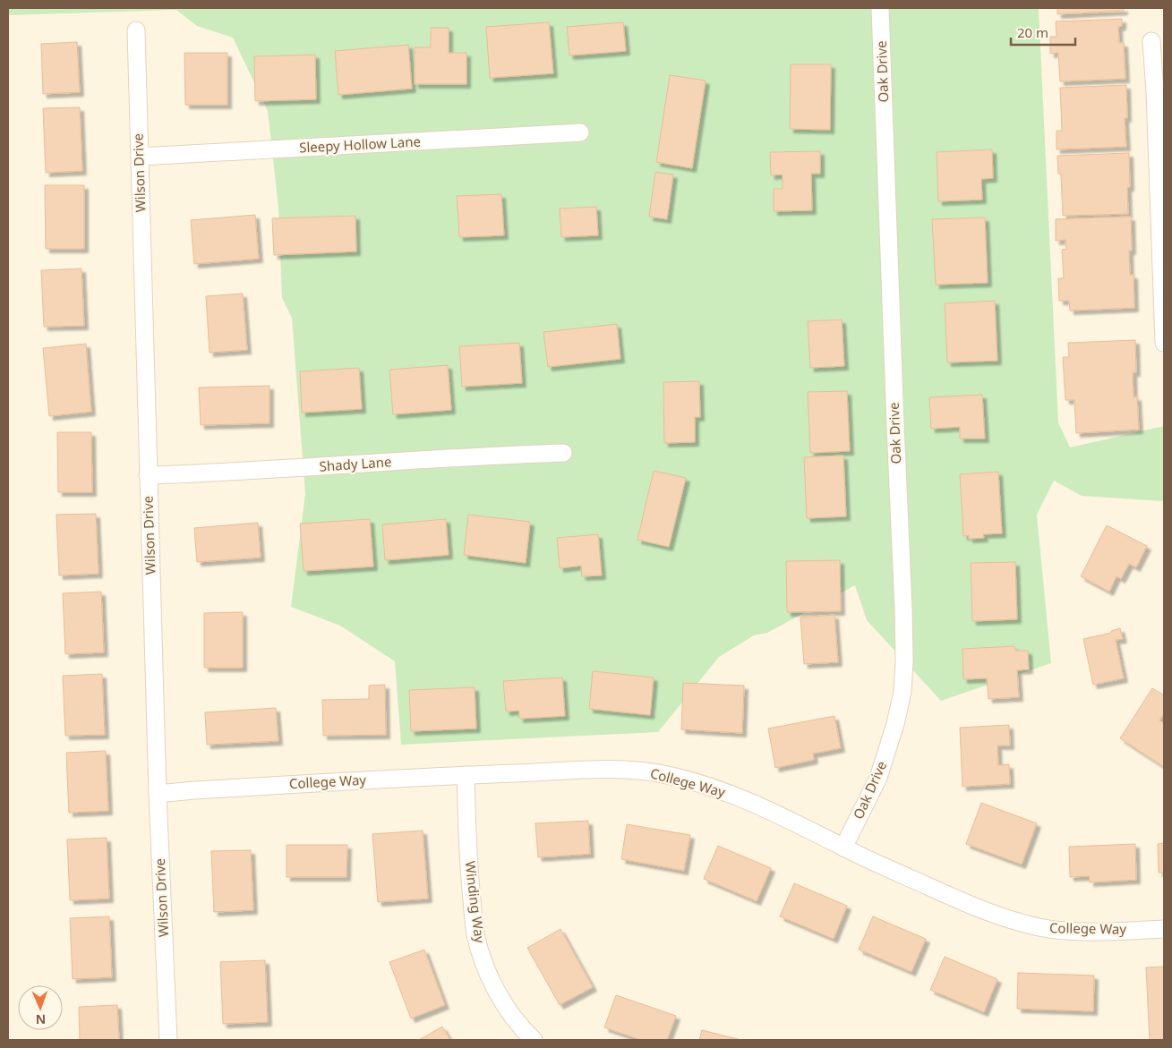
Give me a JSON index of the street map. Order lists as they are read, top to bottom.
{
  "streets": {
    "street": [
      "Oak Drive",
      "Sleepy Hollow Lane",
      "Wilson Drive",
      "Shady Lane",
      "College Way",
      "Winding Way"
    ]
  },
  "crossings": [
    ["Oak Drive", "College Way"],
    ["Sleepy Hollow Lane", "Wilson Drive"],
    ["Wilson Drive", "Shady Lane"],
    ["Wilson Drive", "College Way"],
    ["College Way", "Winding Way"]
  ],
  "scale_bar": "20 m",
  "north": "bottom"
}
